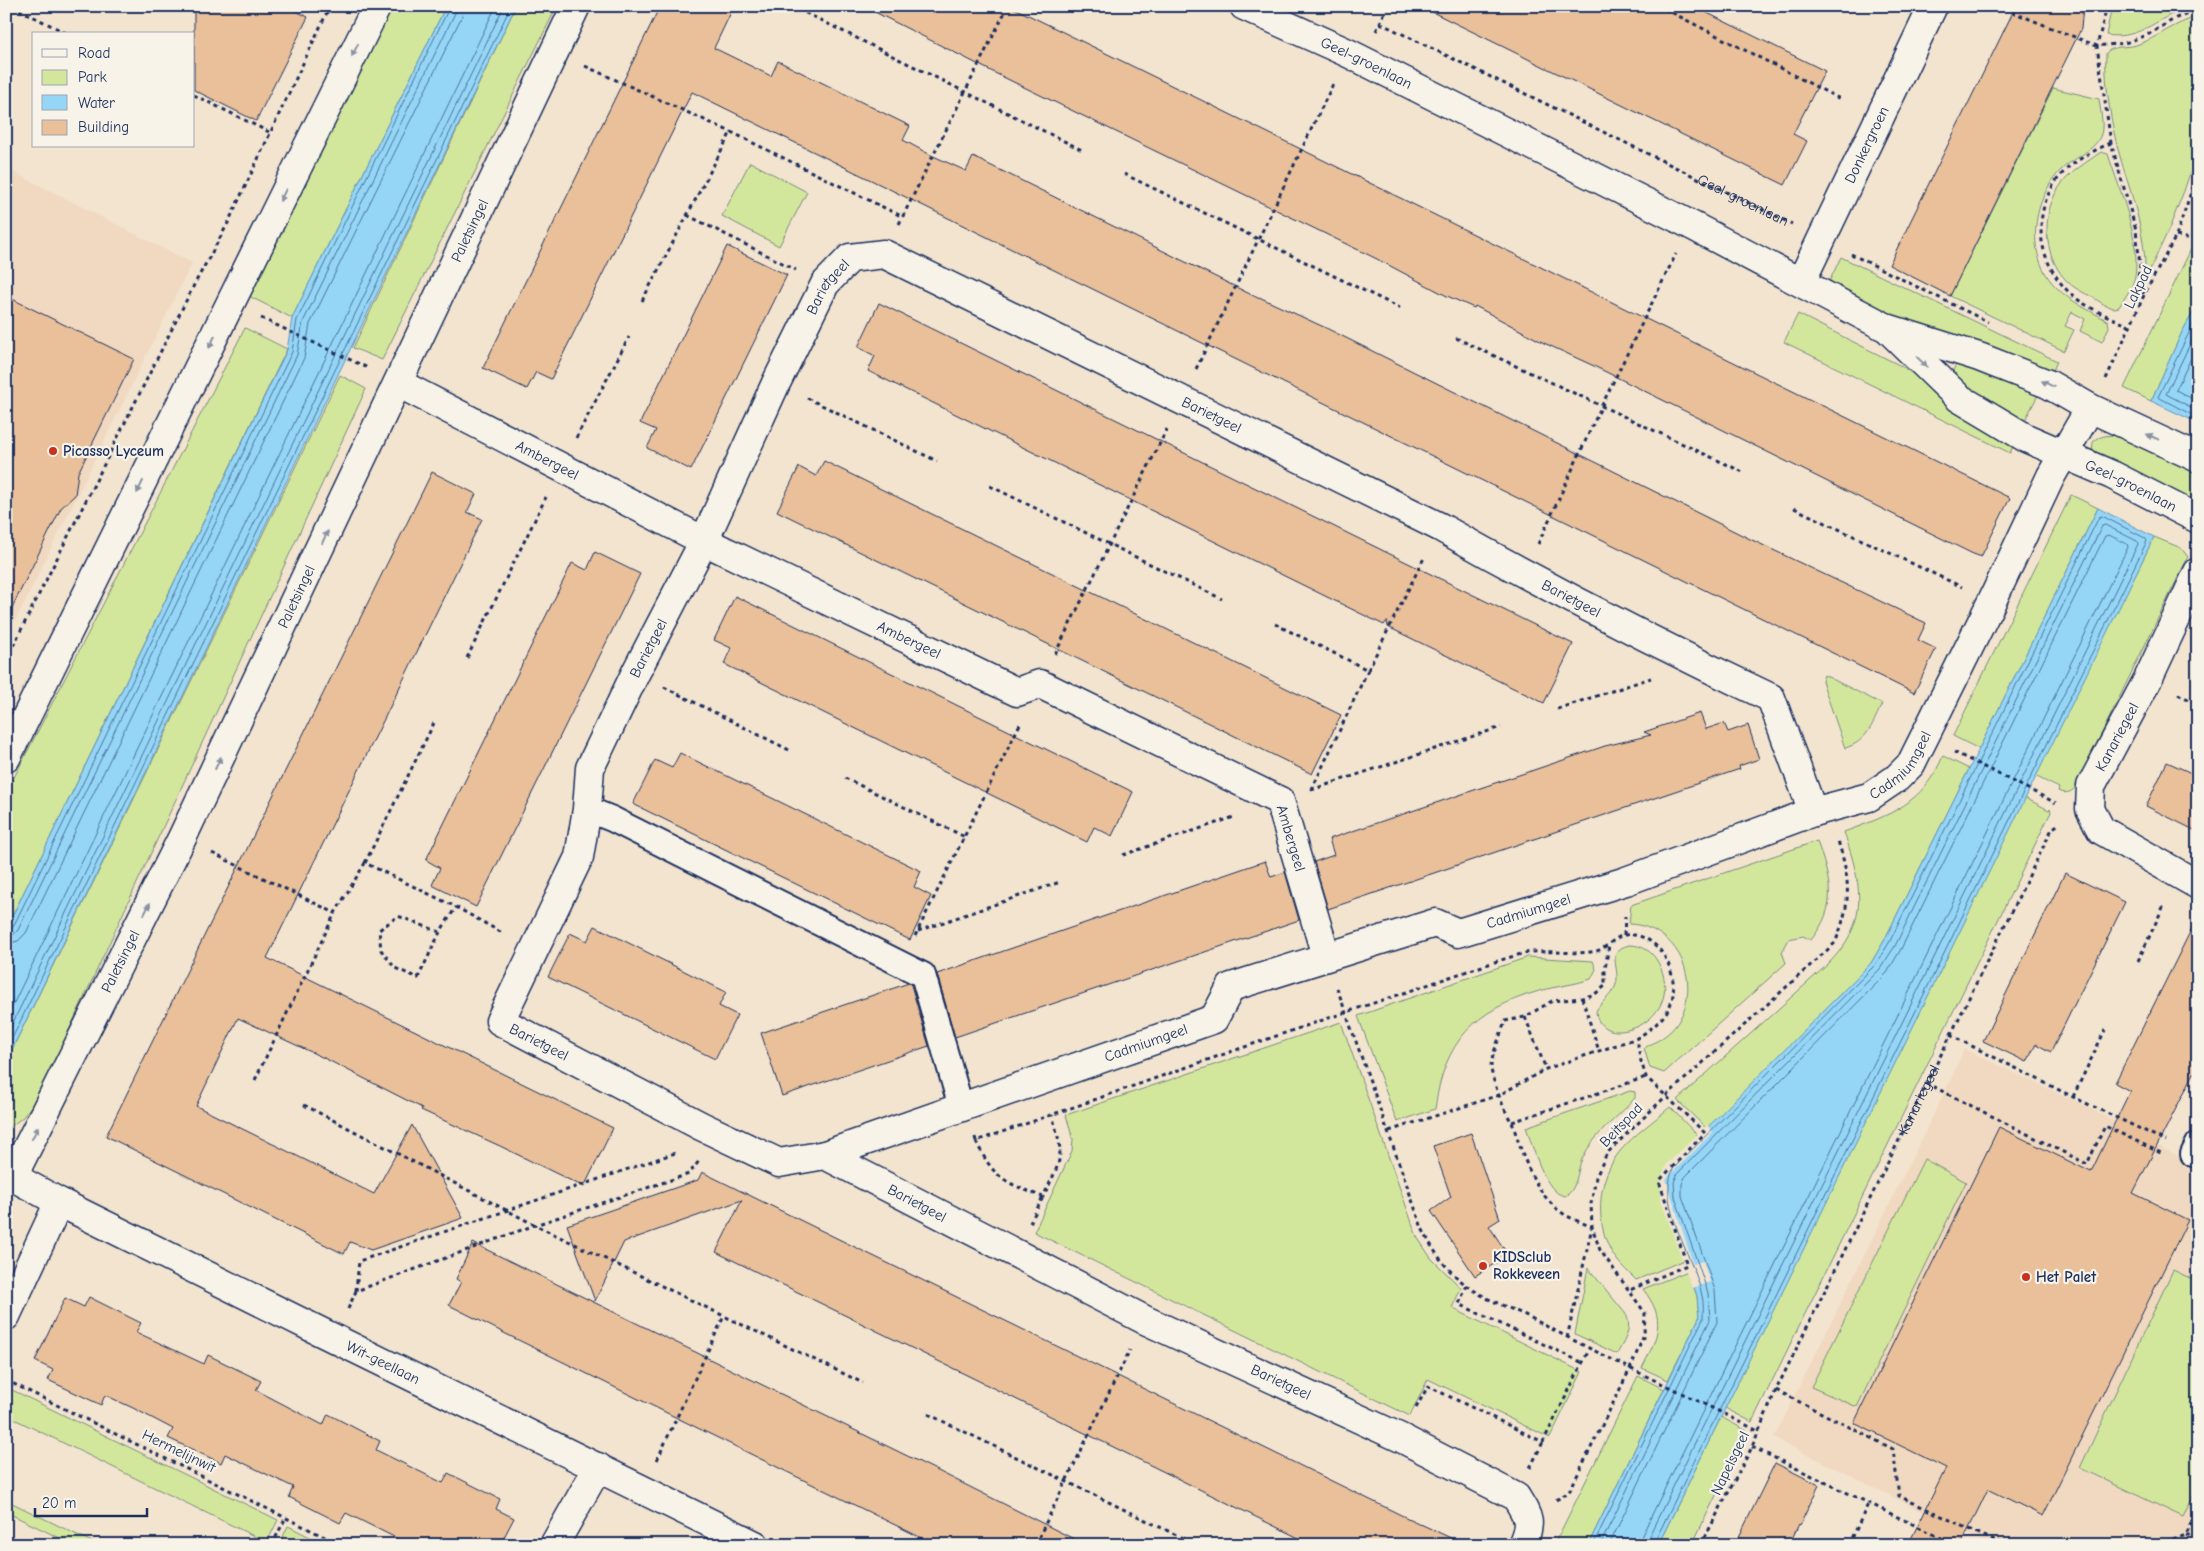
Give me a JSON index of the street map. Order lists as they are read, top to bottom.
{
  "streets": {
    "street": [
      "Geel-groenlaan",
      "Donkergroen",
      "Paletsingel",
      "Barietgeel",
      "Ambergeel",
      "Kanariegeel",
      "Cadmiumgeel",
      "Wit-geellaan"
    ],
    "path": [
      "Lakpad",
      "Beitspad",
      "Hermelijnwit",
      "Napelsgeel"
    ]
  },
  "crossings": [
    ["Geel-groenlaan", "Donkergroen"],
    ["Geel-groenlaan", "Cadmiumgeel"],
    ["Paletsingel", "Ambergeel"],
    ["Paletsingel", "Wit-geellaan"],
    ["Barietgeel", "Ambergeel"],
    ["Barietgeel", "Cadmiumgeel"],
    ["Barietgeel", "Beitspad"],
    ["Ambergeel", "Cadmiumgeel"],
    ["Kanariegeel", "Napelsgeel"],
    ["Cadmiumgeel", "Beitspad"]
  ],
  "places": ["Picasso Lyceum", "KIDSclub Rokkeveen", "Het Palet"],
  "legend": [
    "Road",
    "Park",
    "Water",
    "Building"
  ],
  "scale_bar": "20 m"
}
